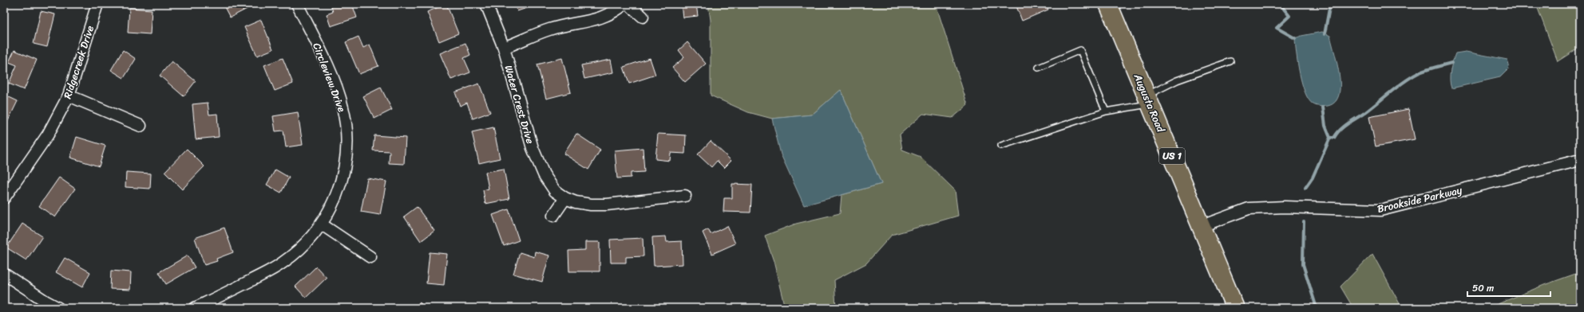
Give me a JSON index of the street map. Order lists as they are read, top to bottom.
{
  "streets": {
    "main road": ["Augusta Road", "US 1"],
    "street": [
      "Ridgecreek Drive",
      "Circleview Drive",
      "Water Crest Drive",
      "Brookside Parkway"
    ]
  },
  "crossings": [
    ["Augusta Road", "Brookside Parkway"]
  ],
  "scale_bar": "50 m"
}
